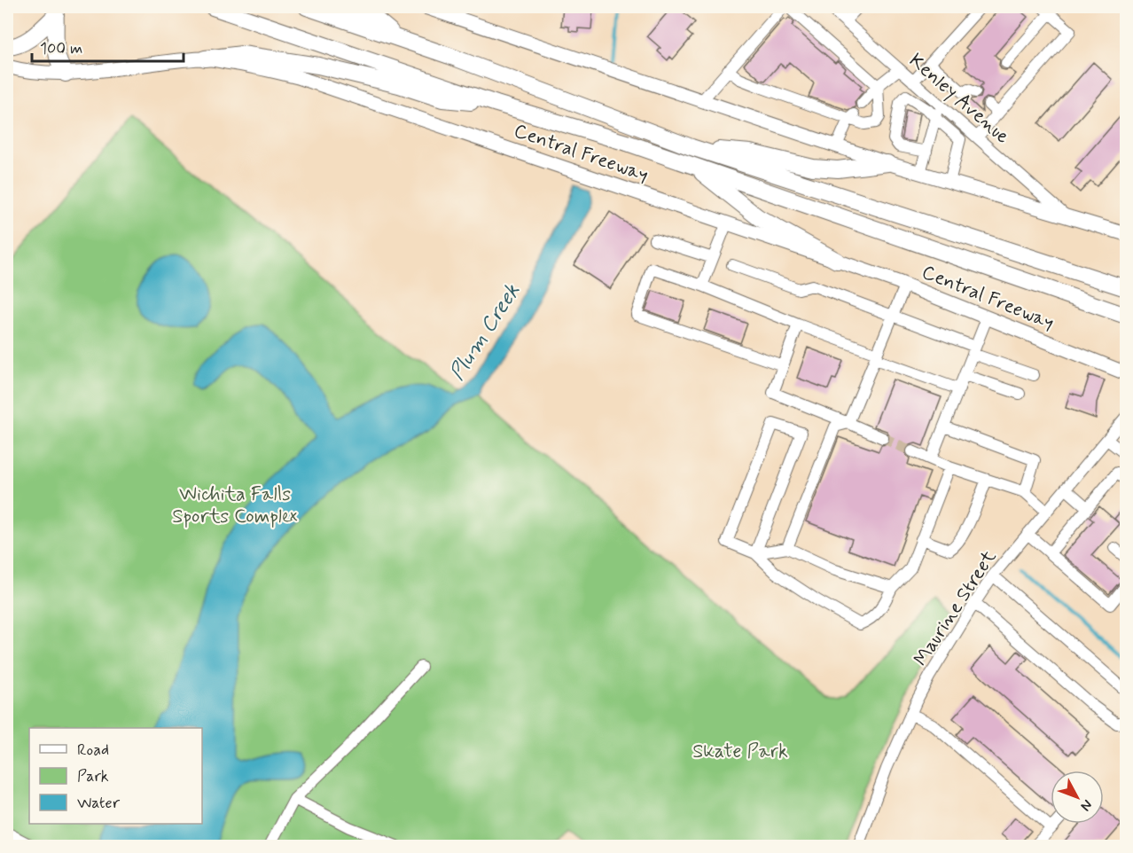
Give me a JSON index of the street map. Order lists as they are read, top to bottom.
{
  "streets": {
    "highway": ["Central Freeway"],
    "street": ["Kenley Avenue", "Maurine Street"]
  },
  "water": ["Plum Creek"],
  "parks": ["Wichita Falls Sports Complex", "Skate Park"],
  "legend": ["Road", "Park", "Water"],
  "scale_bar": "100 m",
  "north": "bottom right"
}
